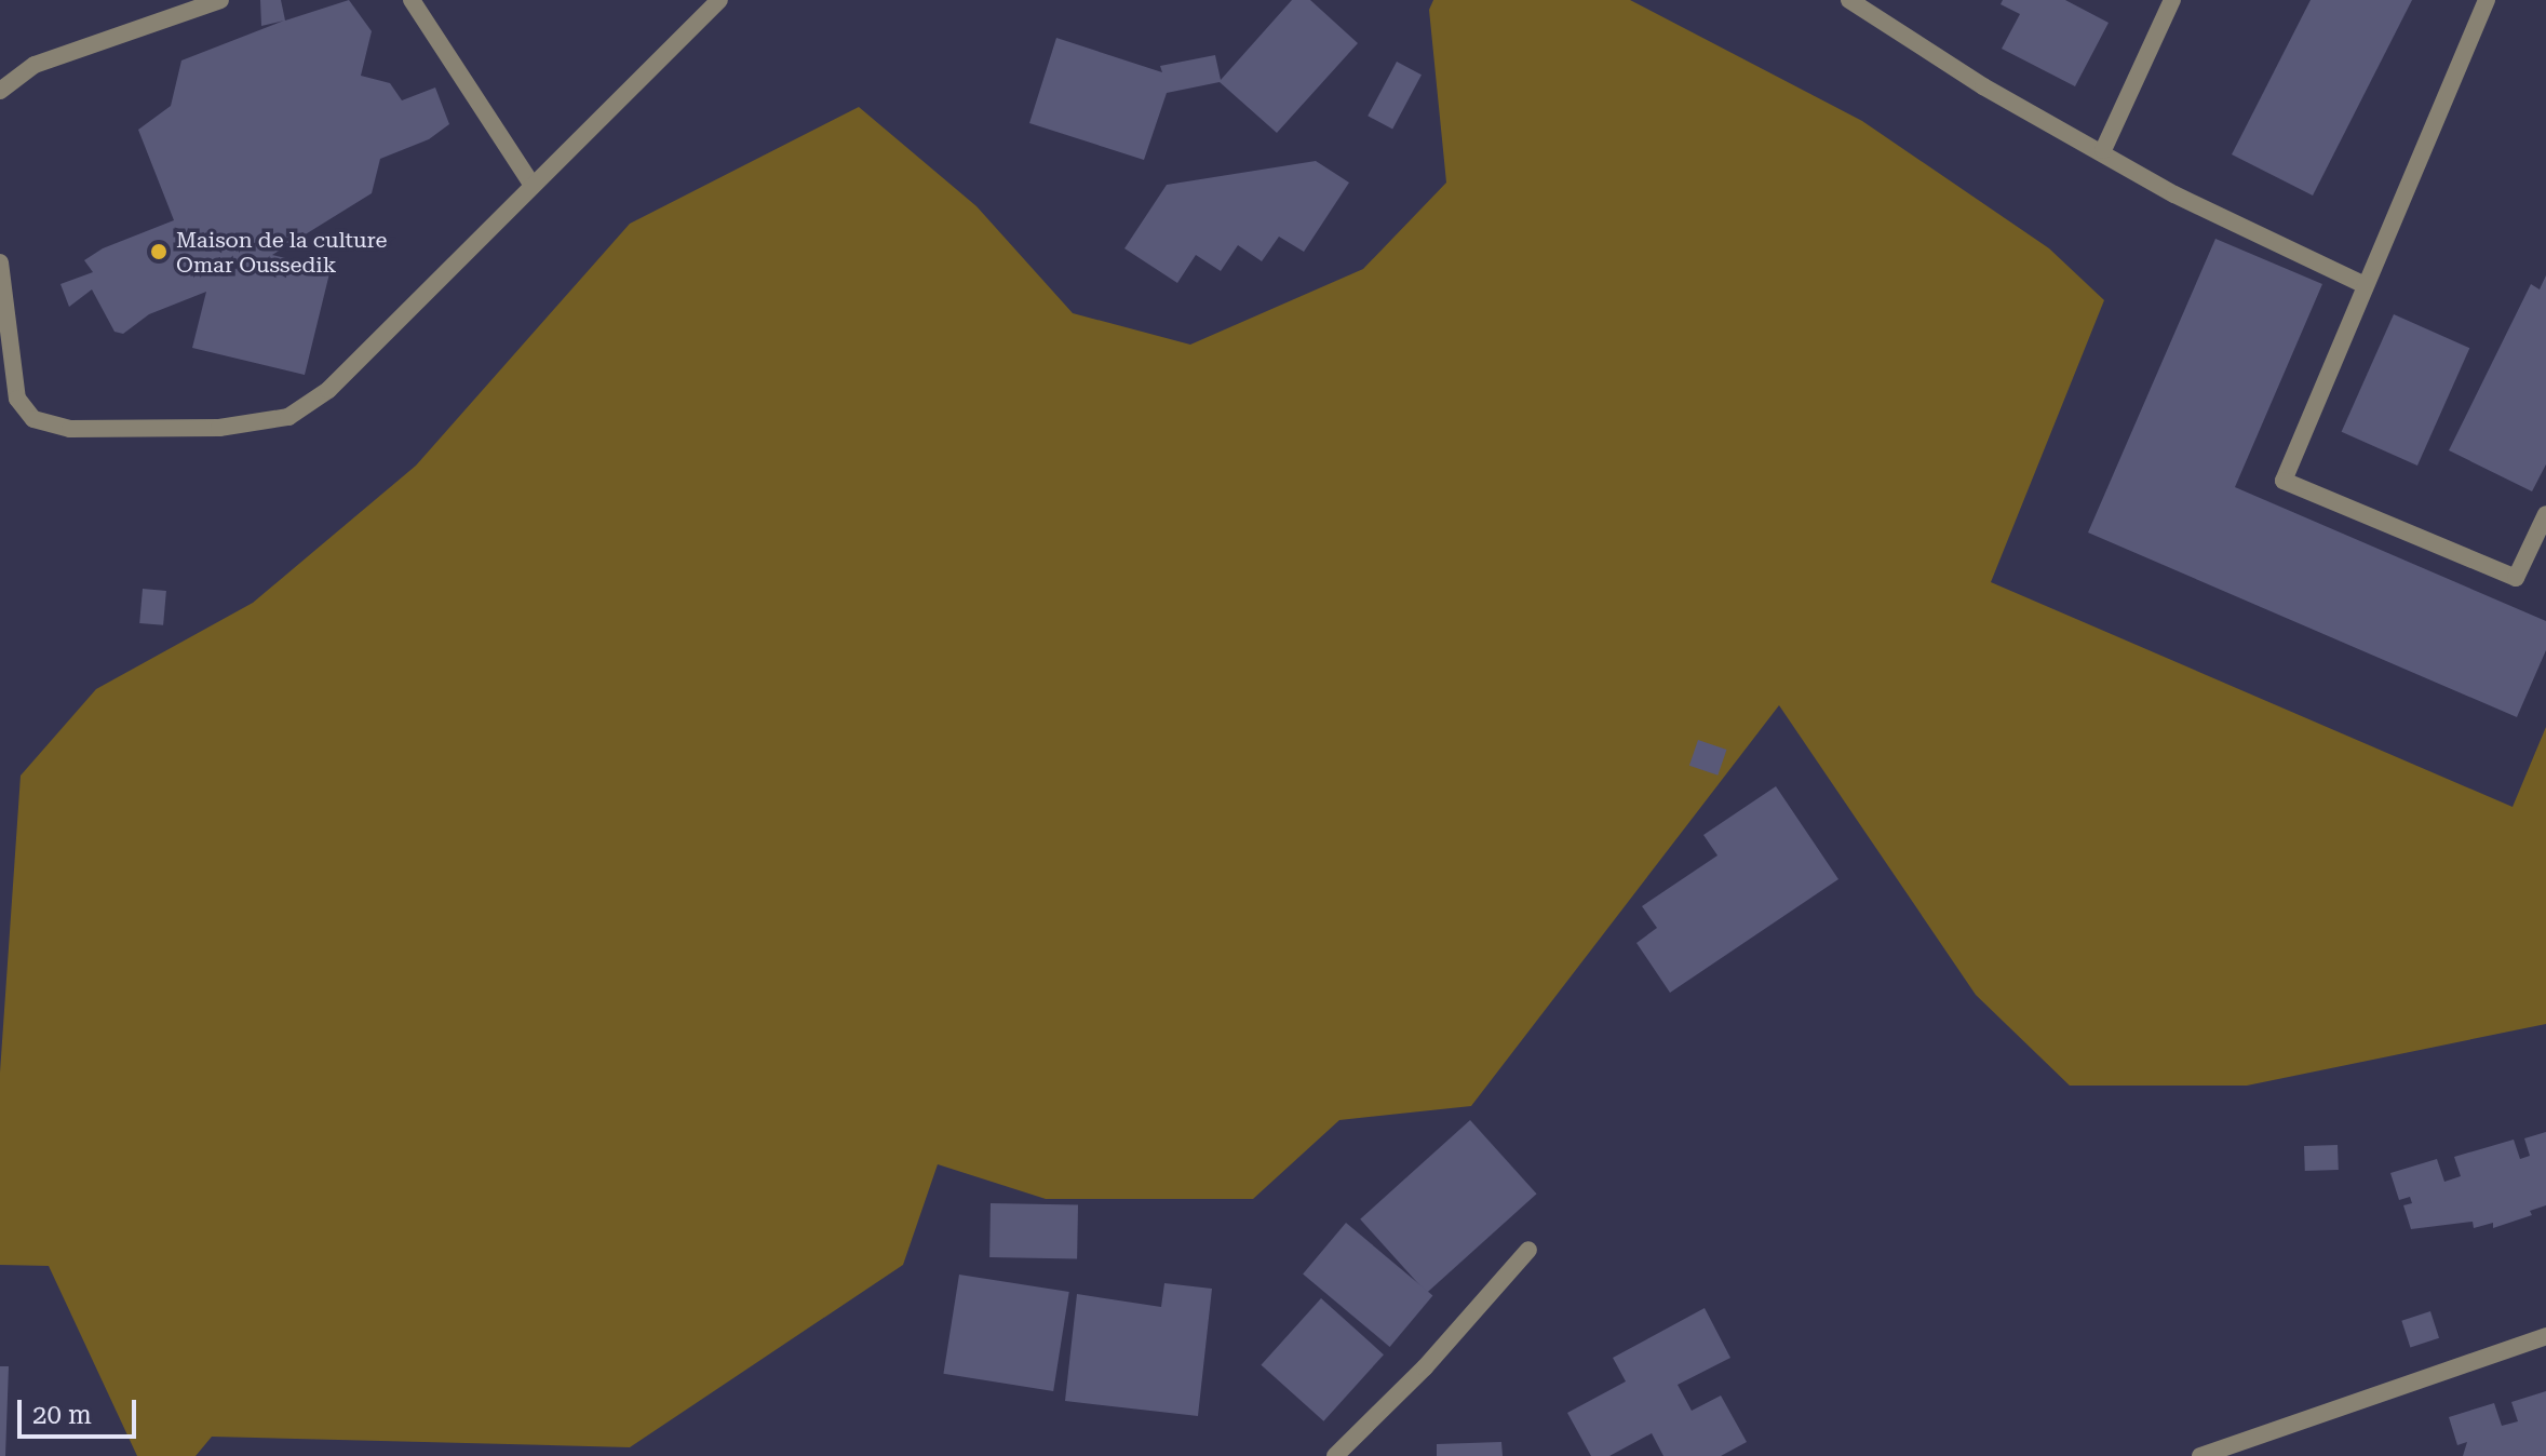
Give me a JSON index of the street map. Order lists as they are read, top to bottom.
{
  "places": ["Maison de la culture Omar Oussedik"],
  "scale_bar": "20 m"
}
